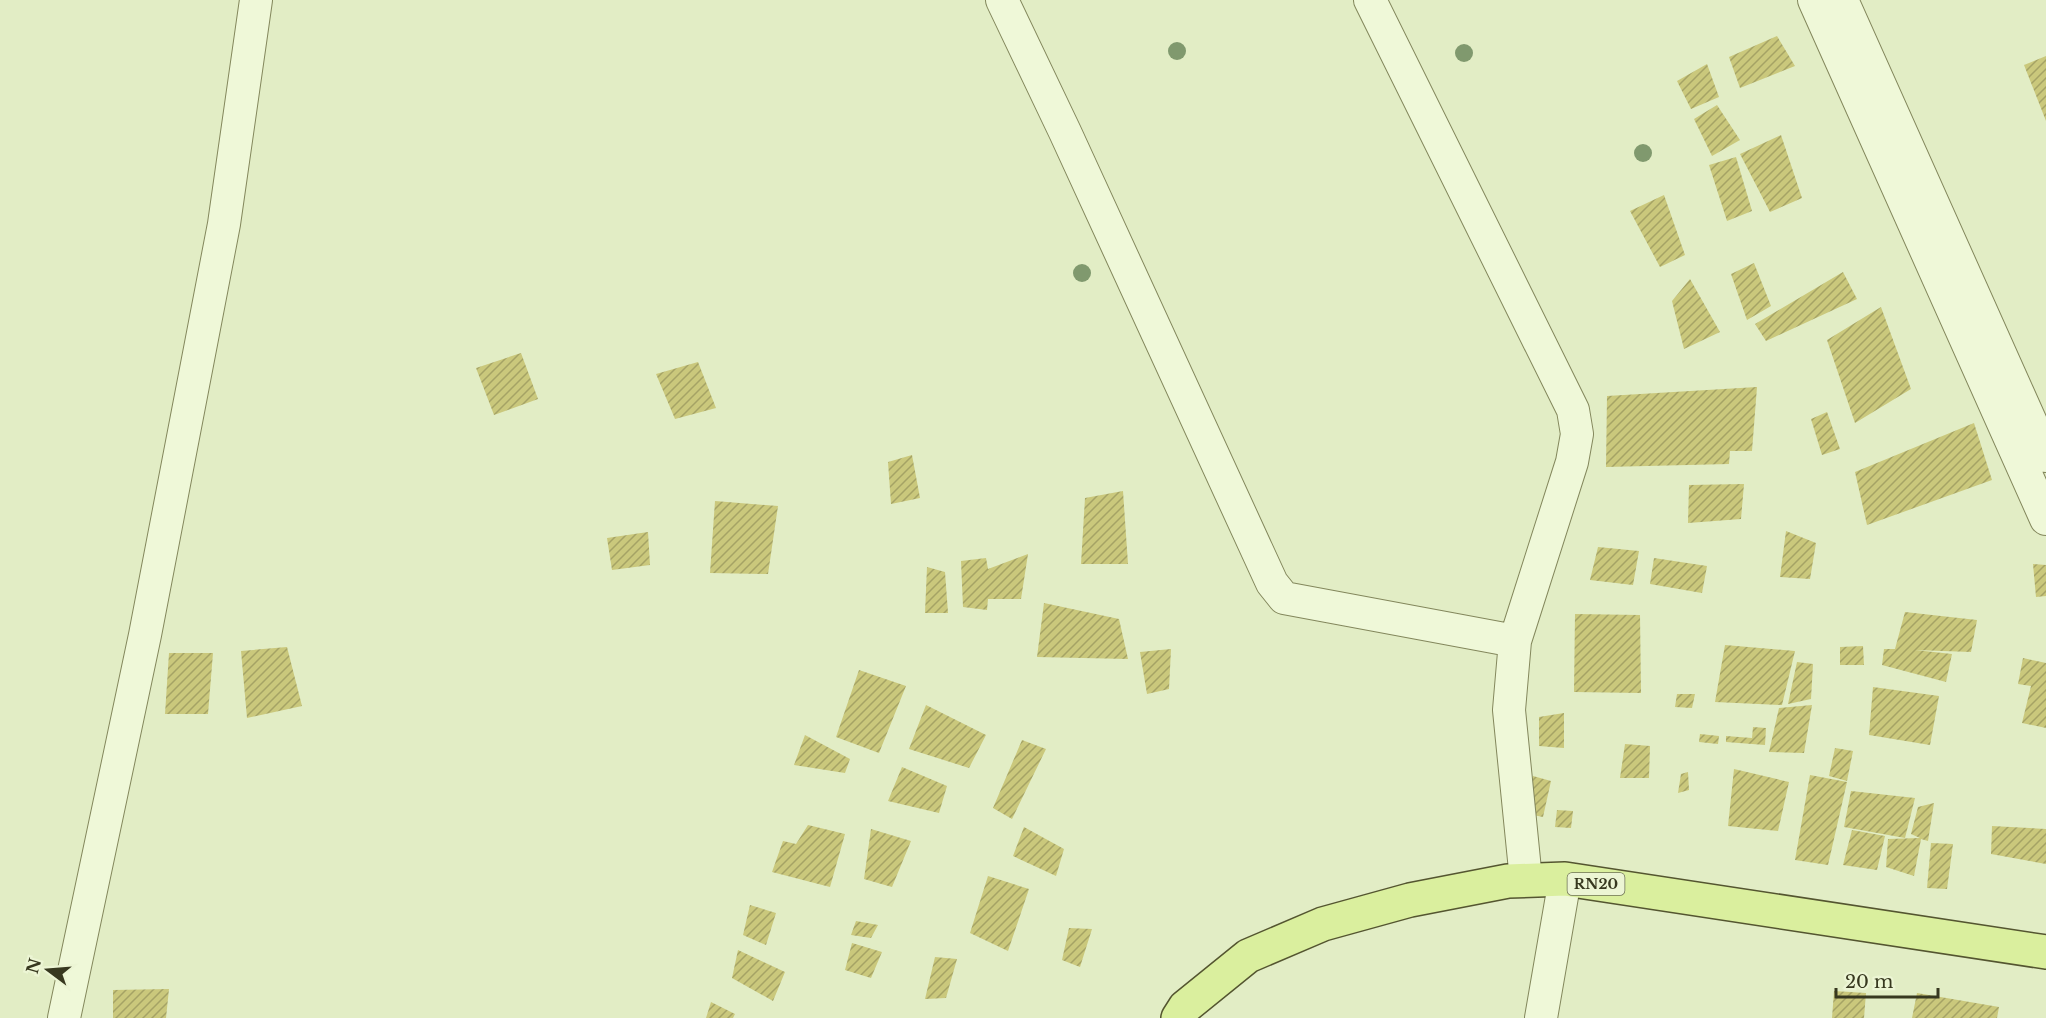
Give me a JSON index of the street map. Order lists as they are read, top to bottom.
{
  "streets": {
    "main road": ["RN20"]
  },
  "scale_bar": "20 m",
  "north": "left"
}
